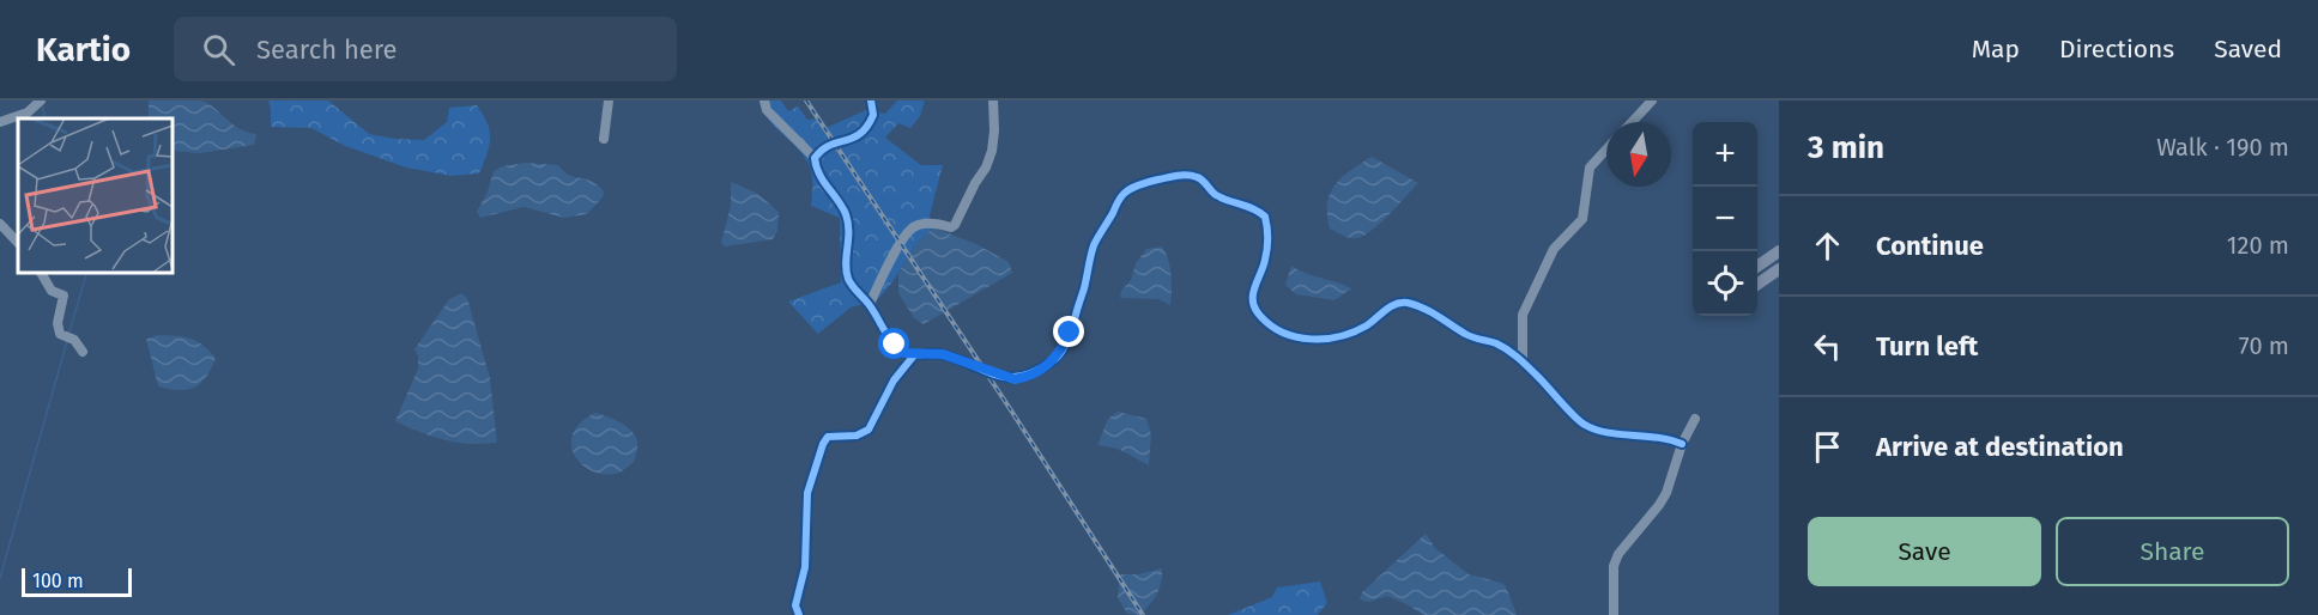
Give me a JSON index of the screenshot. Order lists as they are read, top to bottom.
{
  "scale_bar": "100 m",
  "north": "bottom",
  "page": {
    "header": "Kartio",
    "search": "Search here",
    "nav": ["Map", "Directions", "Saved"],
    "heading": ["3 min", "Walk · 190 m"],
    "map_buttons": ["+", "−"],
    "list": [
      ["Continue", "120 m"],
      ["Turn left", "70 m"],
      "Arrive at destination"
    ],
    "buttons": ["Save", "Share"],
    "scale": "100 m"
  }
}
